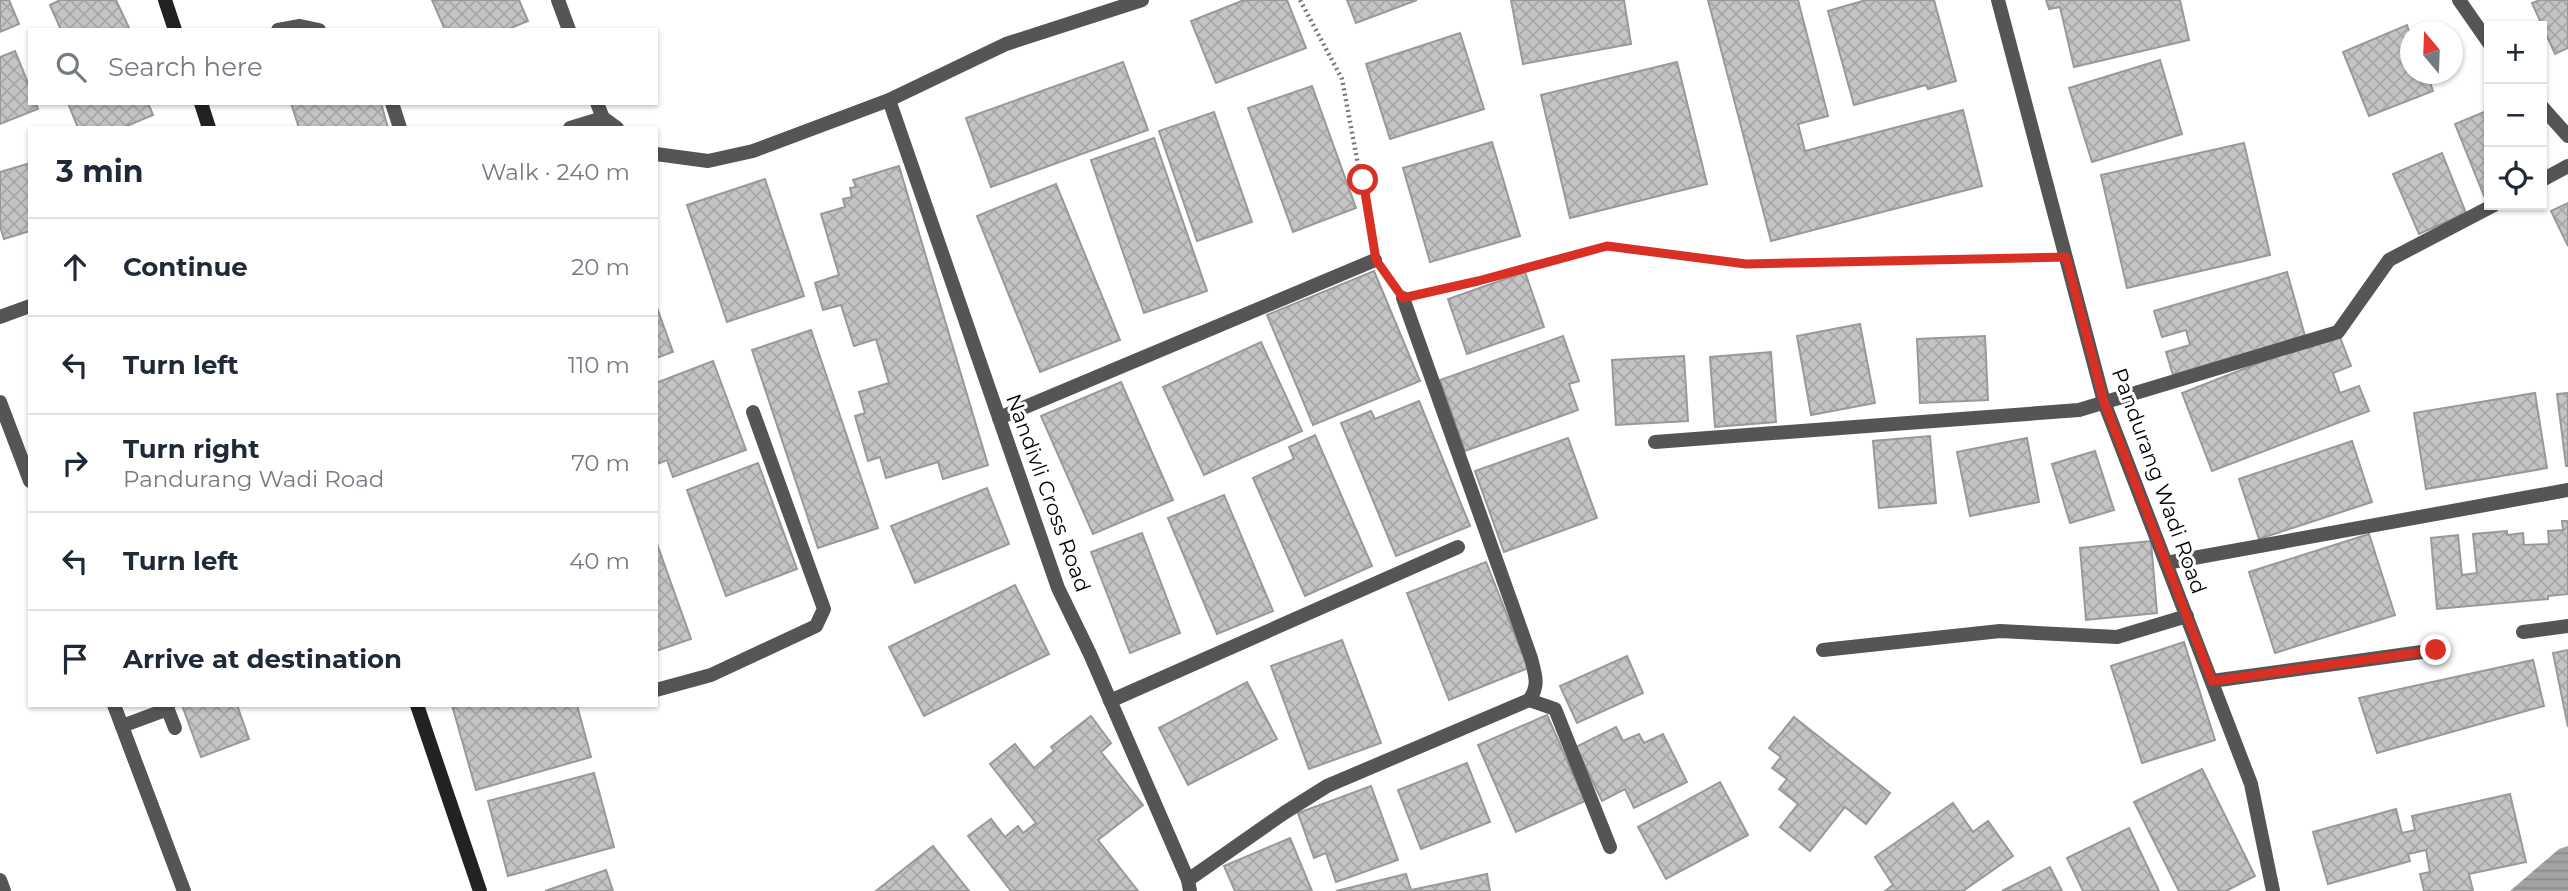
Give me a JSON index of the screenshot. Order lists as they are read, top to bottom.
{
  "streets": {
    "street": ["Pandurang Wadi Road", "Nandivli Cross Road"]
  },
  "north": "top",
  "page": {
    "map_buttons": ["+", "−"],
    "search": "Search here",
    "heading": ["3 min", "Walk · 240 m"],
    "list": [
      ["Continue", "20 m"],
      ["Turn left", "110 m"],
      ["Turn right", "Pandurang Wadi Road", "70 m"],
      ["Turn left", "40 m"],
      "Arrive at destination"
    ]
  }
}
